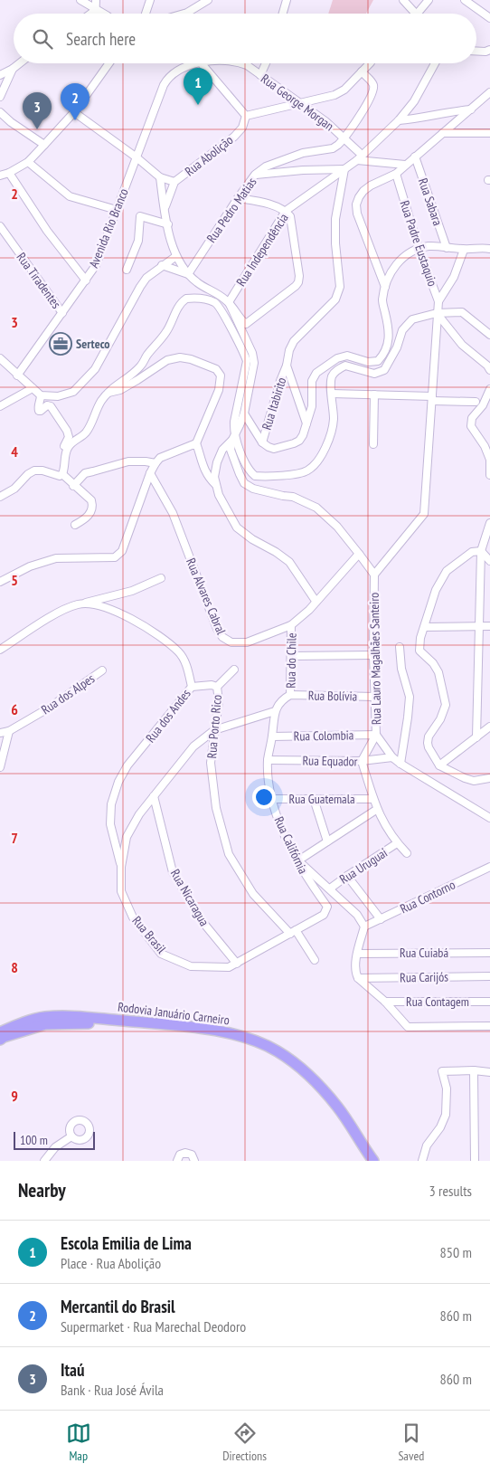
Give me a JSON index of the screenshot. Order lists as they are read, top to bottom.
{
  "streets": {
    "highway": ["Rodovia Januário Carneiro"],
    "street": [
      "Rua George Morgan",
      "Rua Abolição",
      "Rua Sabara",
      "Rua Pedro Matias",
      "Avenida Rio Branco",
      "Rua Padre Eustaquio",
      "Rua Independência",
      "Rua Tiradentes",
      "Rua Itabirito",
      "Rua Alvares Cabral",
      "Rua Lauro Magalhães Santeiro",
      "Rua do Chile",
      "Rua dos Alpes",
      "Rua Bolívia",
      "Rua dos Andes",
      "Rua Porto Rico",
      "Rua Colombia",
      "Rua Equador",
      "Rua Guatemala",
      "Rua Califórnia",
      "Rua Uruguai",
      "Rua Contorno",
      "Rua Nicaragua",
      "Rua Brasil",
      "Rua Cuiabá",
      "Rua Carijós",
      "Rua Contagem"
    ]
  },
  "crossings": [
    ["Rua George Morgan", "Rua Independência"],
    ["Rua Pedro Matias", "Rua Independência"],
    ["Rua Pedro Matias", "Rua Itabirito"],
    ["Avenida Rio Branco", "Rua Tiradentes"],
    ["Rua Padre Eustaquio", "Rua Lauro Magalhães Santeiro"],
    ["Rua Independência", "Rua Itabirito"],
    ["Rua Independência", "Rua Lauro Magalhães Santeiro"],
    ["Rua Alvares Cabral", "Rua Lauro Magalhães Santeiro"],
    ["Rua Alvares Cabral", "Rua do Chile"],
    ["Rua Lauro Magalhães Santeiro", "Rua Bolívia"],
    ["Rua Lauro Magalhães Santeiro", "Rua Colombia"],
    ["Rua Lauro Magalhães Santeiro", "Rua Equador"],
    ["Rua do Chile", "Rua Bolívia"],
    ["Rua dos Andes", "Rua Porto Rico"],
    ["Rua dos Andes", "Rua Brasil"],
    ["Rua Porto Rico", "Rua Brasil"],
    ["Rua Colombia", "Rua Califórnia"],
    ["Rua Equador", "Rua Califórnia"],
    ["Rua Guatemala", "Rua Califórnia"],
    ["Rua Califórnia", "Rua Brasil"],
    ["Rua Nicaragua", "Rua Brasil"]
  ],
  "places": {
    "office": ["Serteco"]
  },
  "scale_bar": "100 m",
  "page": {
    "search": "Search here",
    "pins": ["1", "2", "3"],
    "scale": "100 m",
    "heading": ["Nearby", "3 results"],
    "list": [
      {
        "mark": "1",
        "name": "Escola Emilia de Lima",
        "note": "Place · Rua Abolição",
        "value": "850 m"
      },
      {
        "mark": "2",
        "name": "Mercantil do Brasil",
        "note": "Supermarket · Rua Marechal Deodoro",
        "value": "860 m"
      },
      {
        "mark": "3",
        "name": "Itaú",
        "note": "Bank · Rua José Ávila",
        "value": "860 m"
      }
    ],
    "nav": ["Map", "Directions", "Saved"]
  },
  "grid": {
    "rows": [
      "2",
      "3",
      "4",
      "5",
      "6",
      "7",
      "8",
      "9"
    ]
  }
}
